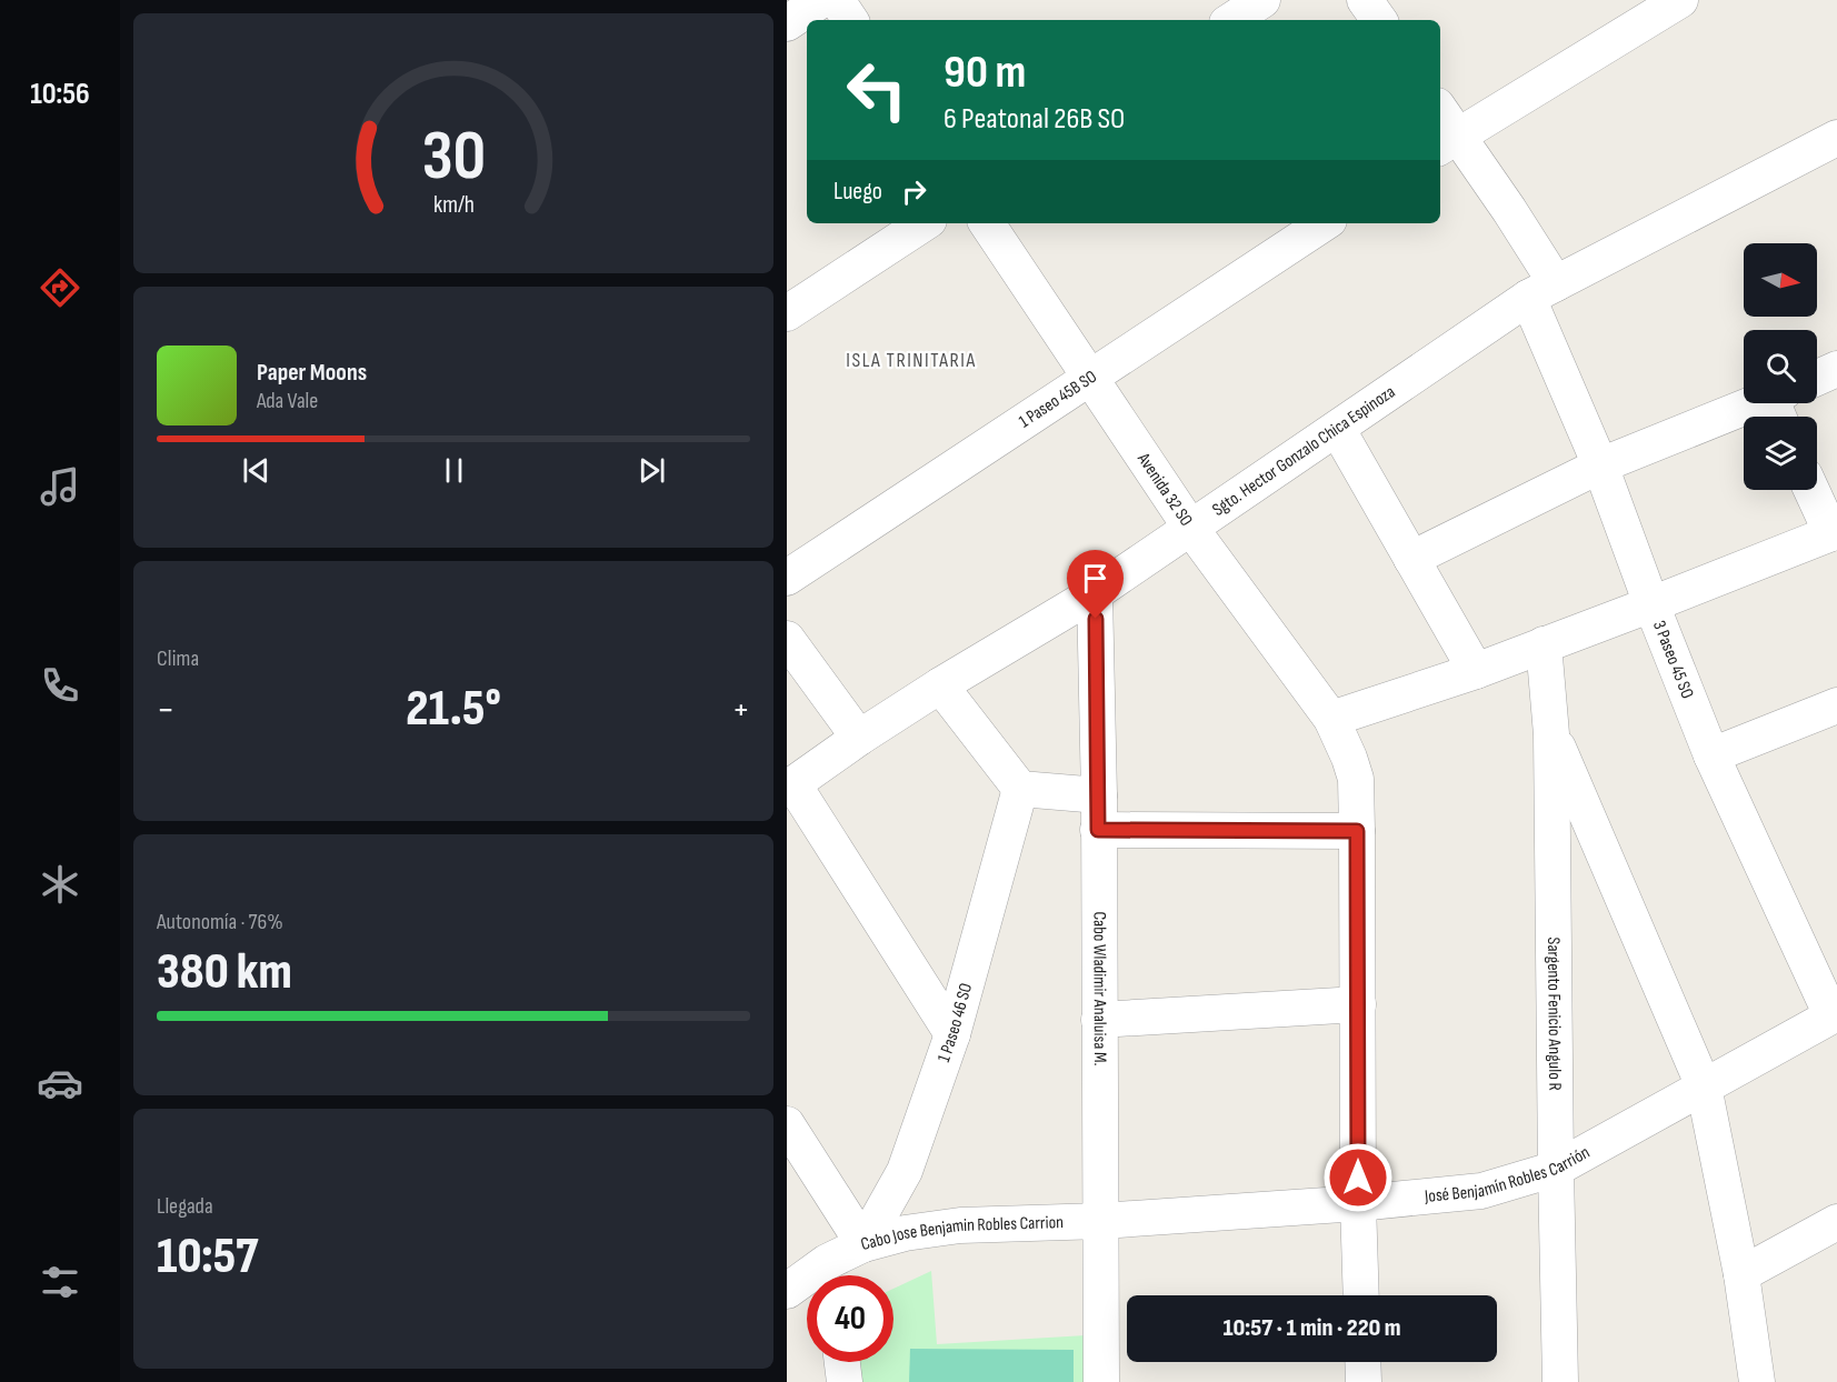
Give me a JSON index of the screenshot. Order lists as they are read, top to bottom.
{
  "streets": {
    "street": [
      "1 Paseo 45B SO",
      "Sgto. Hector Gonzalo Chica Espinoza",
      "Avenida 32 SO",
      "3 Paseo 45 SO",
      "Cabo Wladimir Analuisa M.",
      "Sargento Fenicio Angulo R",
      "1 Paseo 46 SO",
      "José Benjamín Robles Carrión",
      "Cabo Jose Benjamin Robles Carrion"
    ]
  },
  "crossings": [
    ["1 Paseo 45B SO", "Avenida 32 SO"],
    ["Sgto. Hector Gonzalo Chica Espinoza", "Avenida 32 SO"],
    ["Sgto. Hector Gonzalo Chica Espinoza", "3 Paseo 45 SO"],
    ["Sgto. Hector Gonzalo Chica Espinoza", "Cabo Wladimir Analuisa M."],
    ["Avenida 32 SO", "José Benjamín Robles Carrión"],
    ["3 Paseo 45 SO", "José Benjamín Robles Carrión"],
    ["Cabo Wladimir Analuisa M.", "José Benjamín Robles Carrión"],
    ["Cabo Wladimir Analuisa M.", "Cabo Jose Benjamin Robles Carrion"],
    ["Sargento Fenicio Angulo R", "José Benjamín Robles Carrión"],
    ["1 Paseo 46 SO", "Cabo Jose Benjamin Robles Carrion"],
    ["José Benjamín Robles Carrión", "Cabo Jose Benjamin Robles Carrion"]
  ],
  "districts": ["ISLA TRINITARIA"],
  "north": "right",
  "page": {
    "tabs": "10:56",
    "turn": ["90 m", "6 Peatonal 26B SO"],
    "then": "Luego",
    "song": ["Paper Moons", "Ada Vale"],
    "tile": [
      "Clima",
      ["Autonomía · 76%", "380 km"],
      ["Llegada", "10:57"]
    ],
    "heat": ["−", "21.5°", "+"],
    "limit": "40",
    "trip": "10:57 · 1 min · 220 m",
    "gauge": ["30", "km/h"]
  }
}
